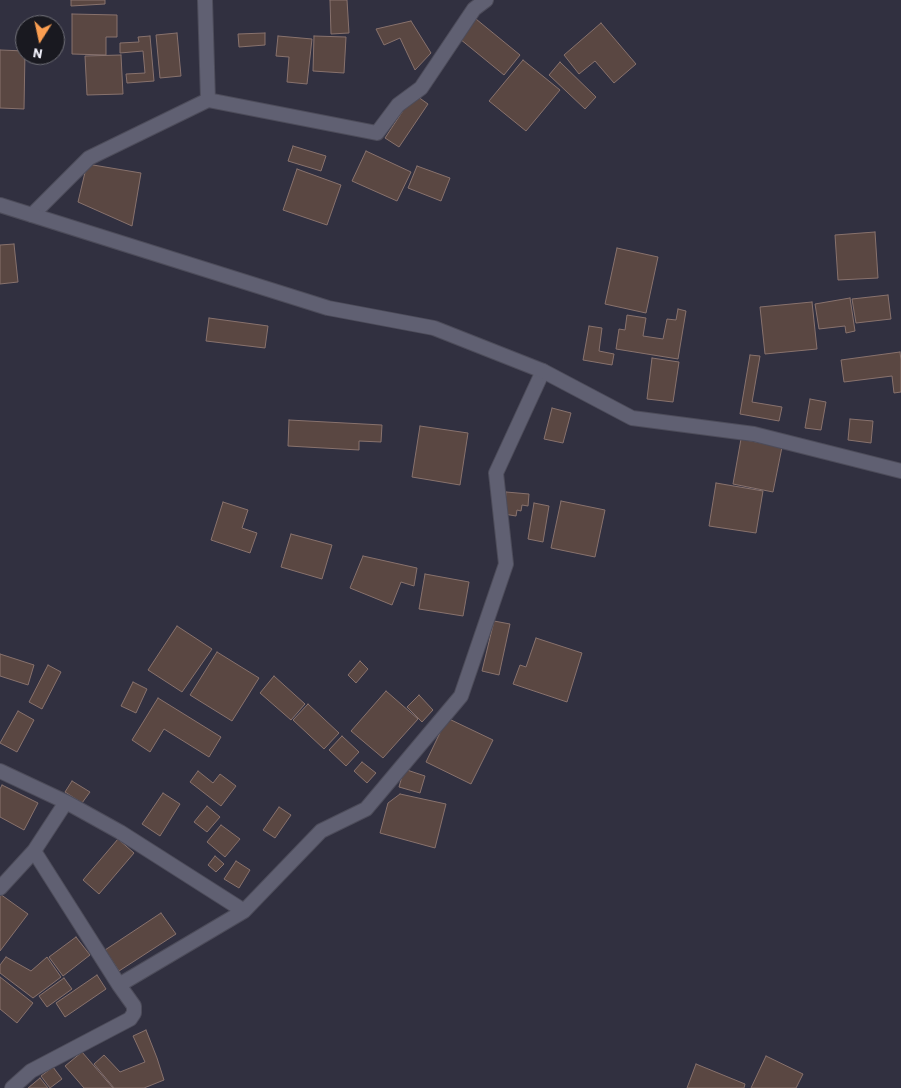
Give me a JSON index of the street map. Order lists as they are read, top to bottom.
{
  "north": "bottom"
}
